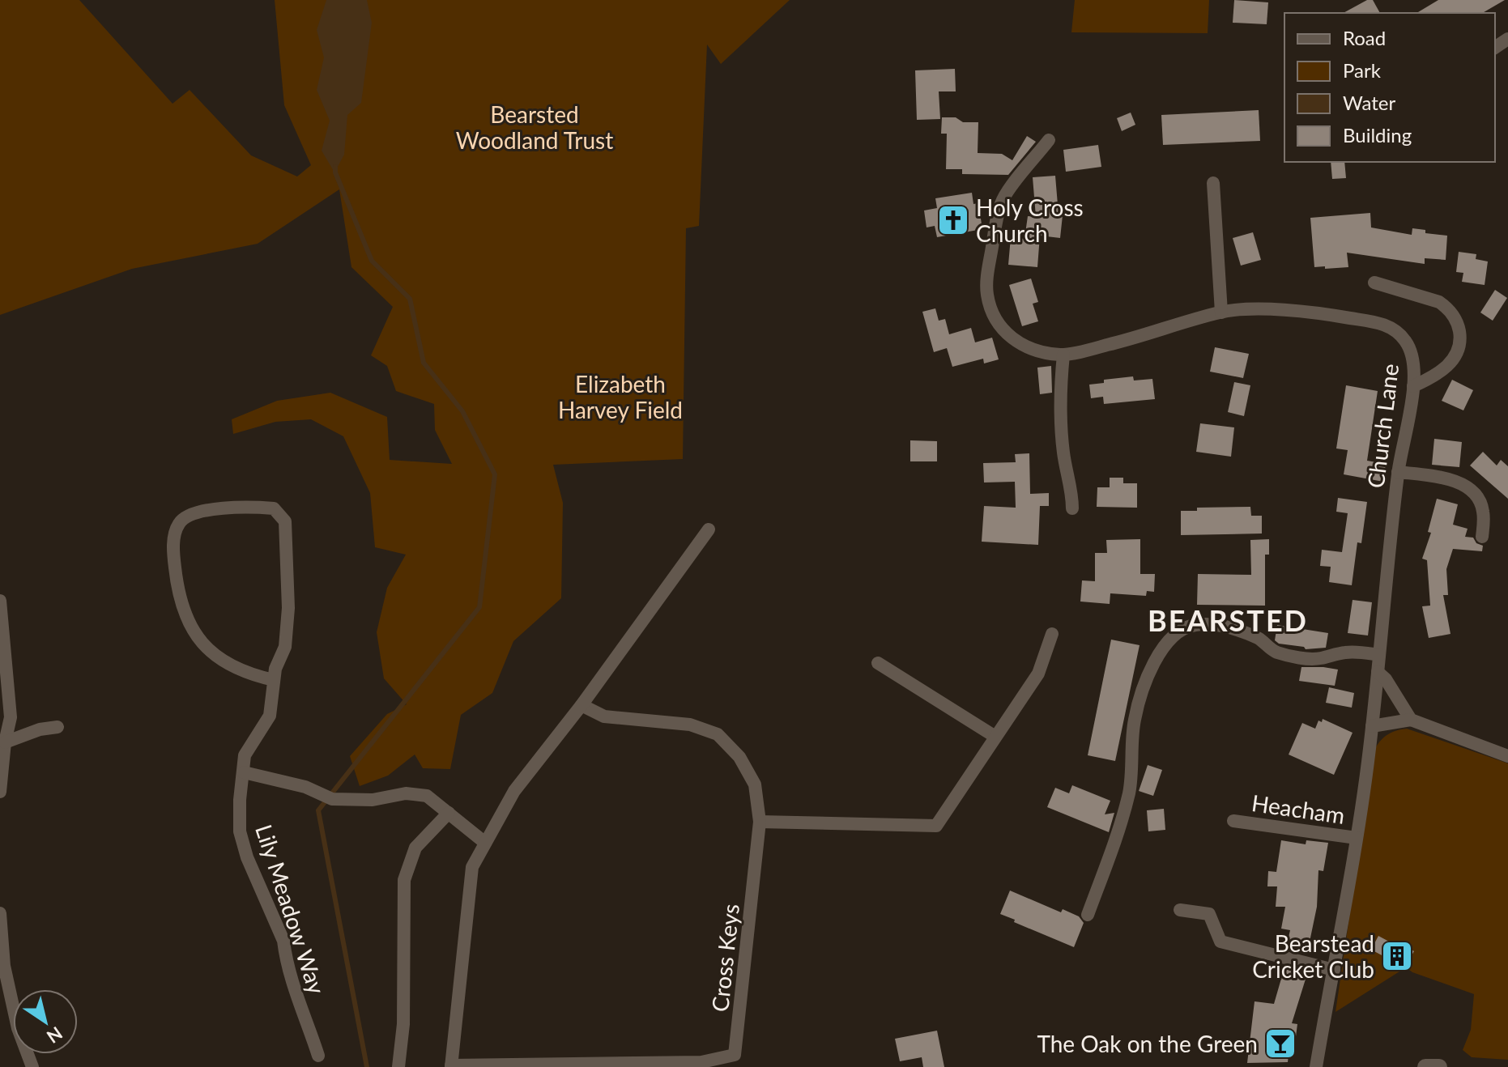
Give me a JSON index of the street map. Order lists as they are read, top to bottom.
{
  "streets": {
    "street": [
      "Church Lane",
      "Heacham",
      "Lily Meadow Way",
      "Cross Keys"
    ]
  },
  "crossings": [
    ["Church Lane", "Heacham"]
  ],
  "districts": ["BEARSTED"],
  "parks": ["Bearsted Woodland Trust", "Elizabeth Harvey Field"],
  "places": {
    "church": ["Holy Cross Church"],
    "building": ["Bearstead Cricket Club"],
    "bar": ["The Oak on the Green"]
  },
  "legend": [
    "Road",
    "Park",
    "Water",
    "Building"
  ],
  "north": "bottom right"
}
